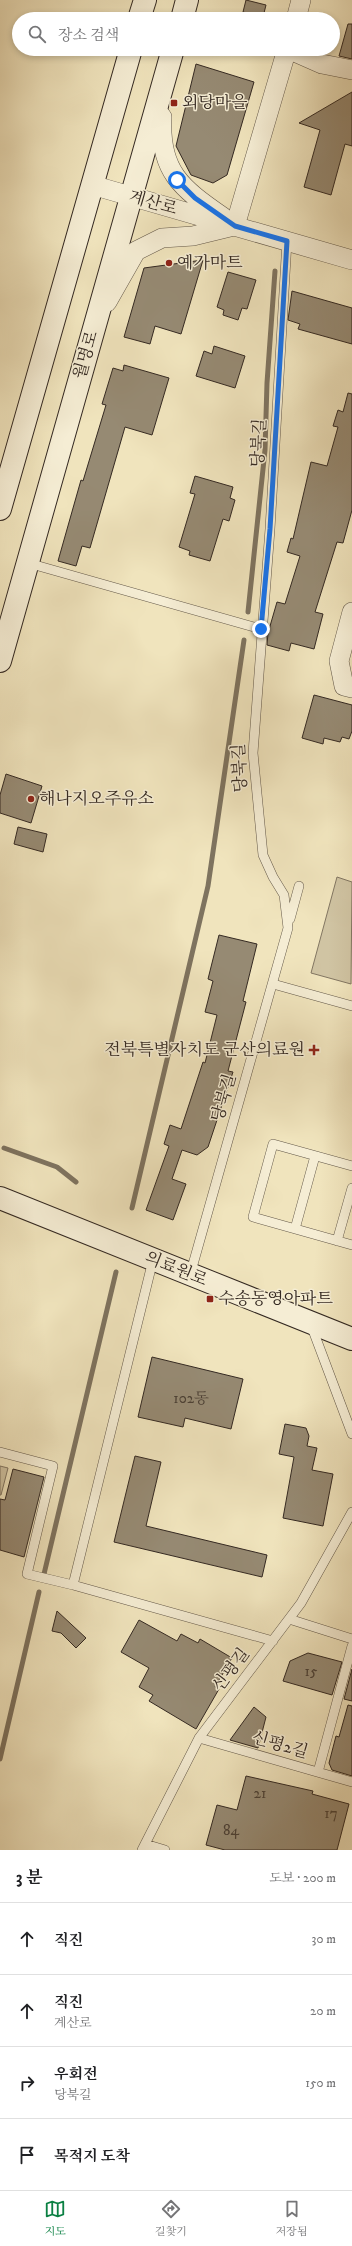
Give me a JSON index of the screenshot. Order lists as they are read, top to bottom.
{
  "streets": {
    "street": ["계산로", "월명로", "의료원로"],
    "lane": ["당북길", "신평길", "신평2길"]
  },
  "crossings": [
    ["계산로", "월명로"],
    ["계산로", "당북길"],
    ["당북길", "의료원로"],
    ["신평길", "신평2길"]
  ],
  "places": {
    "transit": ["외당마을", "수송동영아파트"],
    "other": ["예가마트", "해나지오주유소"],
    "health": ["전북특별자치도 군산의료원"]
  },
  "house_numbers": [
    "102동",
    "15",
    "21",
    "17",
    "84"
  ],
  "page": {
    "search": "장소 검색",
    "heading": ["3 분", "도보 · 200 m"],
    "list": [
      ["직진", "30 m"],
      ["직진", "계산로", "20 m"],
      ["우회전", "당북길", "150 m"],
      "목적지 도착"
    ],
    "nav": ["지도", "길찾기", "저장됨"]
  }
}
